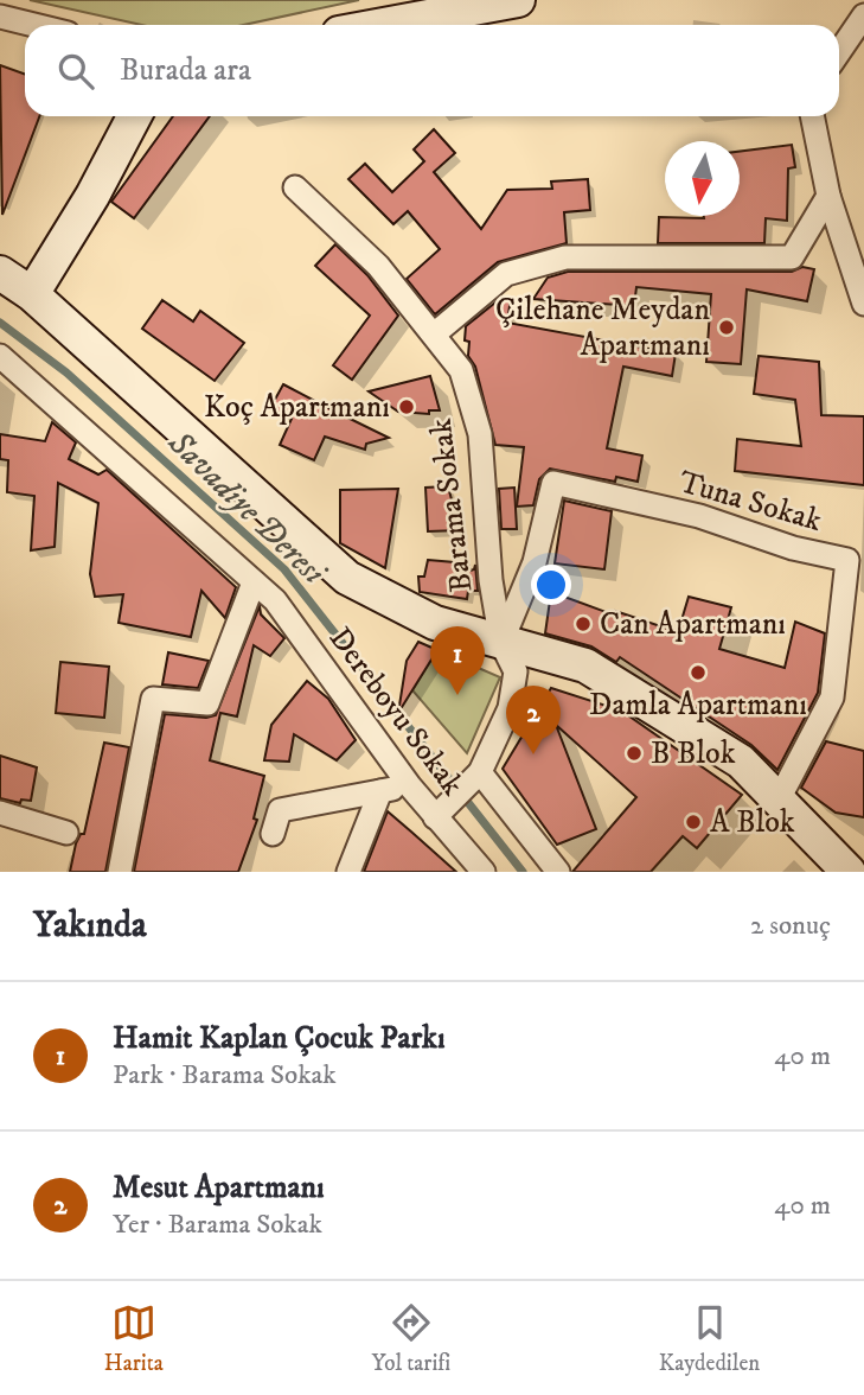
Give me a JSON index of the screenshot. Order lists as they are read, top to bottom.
{
  "streets": {
    "street": ["Tuna Sokak", "Barama Sokak", "Dereboyu Sokak"]
  },
  "crossings": [
    ["Tuna Sokak", "Barama Sokak"],
    ["Barama Sokak", "Dereboyu Sokak"]
  ],
  "water": ["Savadiye Deresi"],
  "places": [
    "Çilehane Meydan Apartmanı",
    "Koç Apartmanı",
    "Can Apartmanı",
    "Damla Apartmanı",
    "B Blok",
    "A Blok"
  ],
  "north": "bottom",
  "page": {
    "search": "Burada ara",
    "pins": ["1", "2"],
    "heading": ["Yakında", "2 sonuç"],
    "list": [
      {
        "mark": "1",
        "name": "Hamit Kaplan Çocuk Parkı",
        "note": "Park · Barama Sokak",
        "value": "40 m"
      },
      {
        "mark": "2",
        "name": "Mesut Apartmanı",
        "note": "Yer · Barama Sokak",
        "value": "40 m"
      }
    ],
    "nav": ["Harita", "Yol tarifi", "Kaydedilen"]
  }
}
